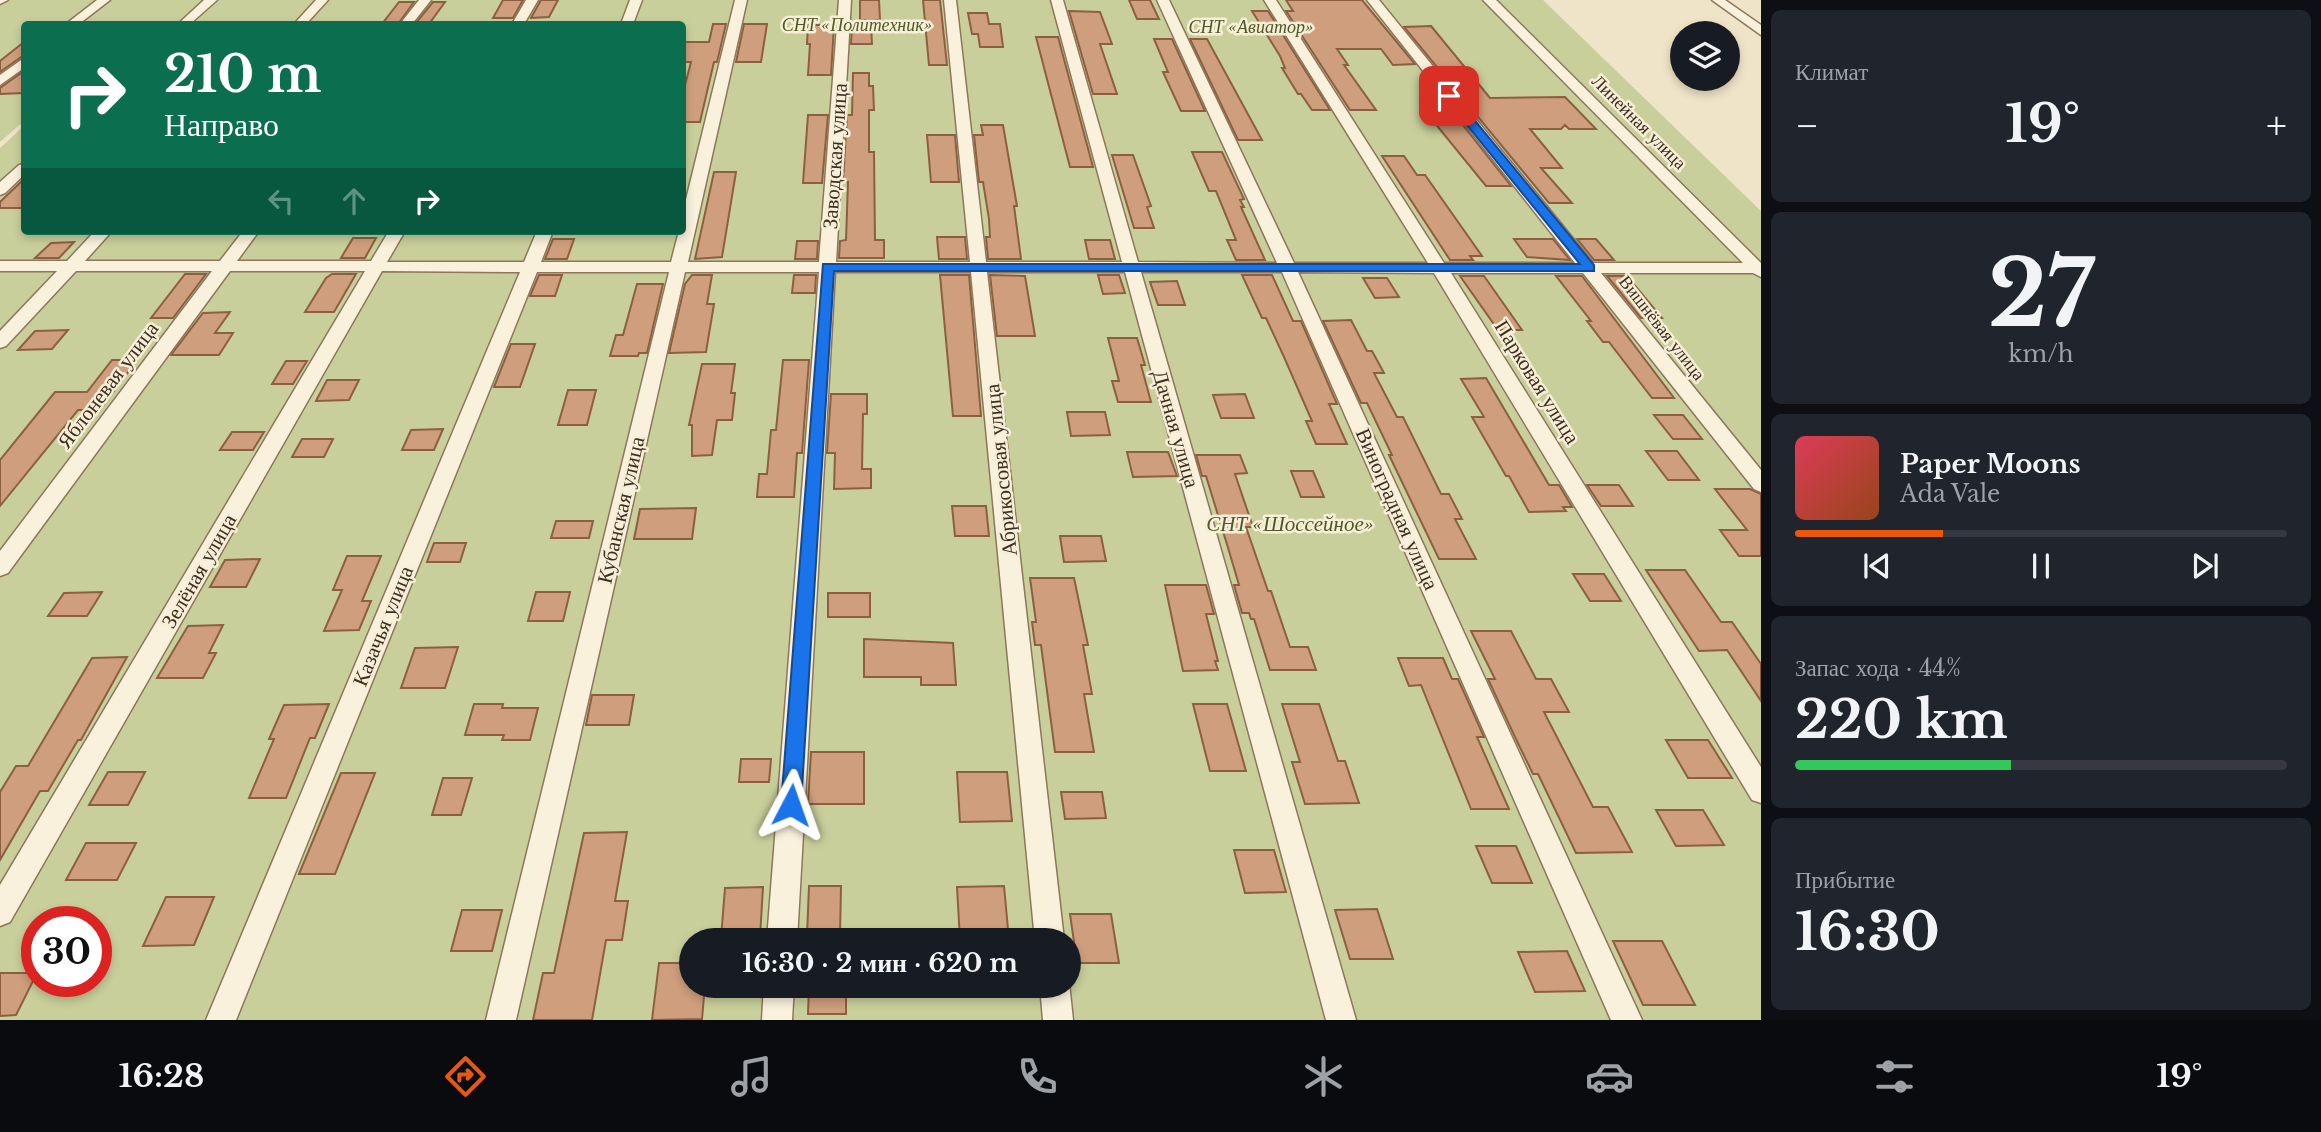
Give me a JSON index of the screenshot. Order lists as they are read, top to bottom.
{
  "streets": {
    "street": [
      "Линейная улица",
      "Заводская улица",
      "Вишнёвая улица",
      "Парковая улица",
      "Яблоневая улица",
      "Дачная улица",
      "Абрикосовая улица",
      "Виноградная улица",
      "Кубанская улица",
      "Зелёная улица",
      "Казачья улица"
    ]
  },
  "parks": ["СНТ «Политехник»", "СНТ «Авиатор»", "СНТ «Шоссейное»"],
  "page": {
    "tile": [
      "Климат",
      ["27", "km/h"],
      ["Запас хода · 44%", "220 km"],
      ["Прибытие", "16:30"]
    ],
    "turn": ["210 m", "Направо"],
    "heat": ["−", "19°", "+"],
    "song": ["Paper Moons", "Ada Vale"],
    "limit": "30",
    "trip": "16:30 · 2 мин · 620 m",
    "tabs": ["16:28", "19°"]
  }
}
